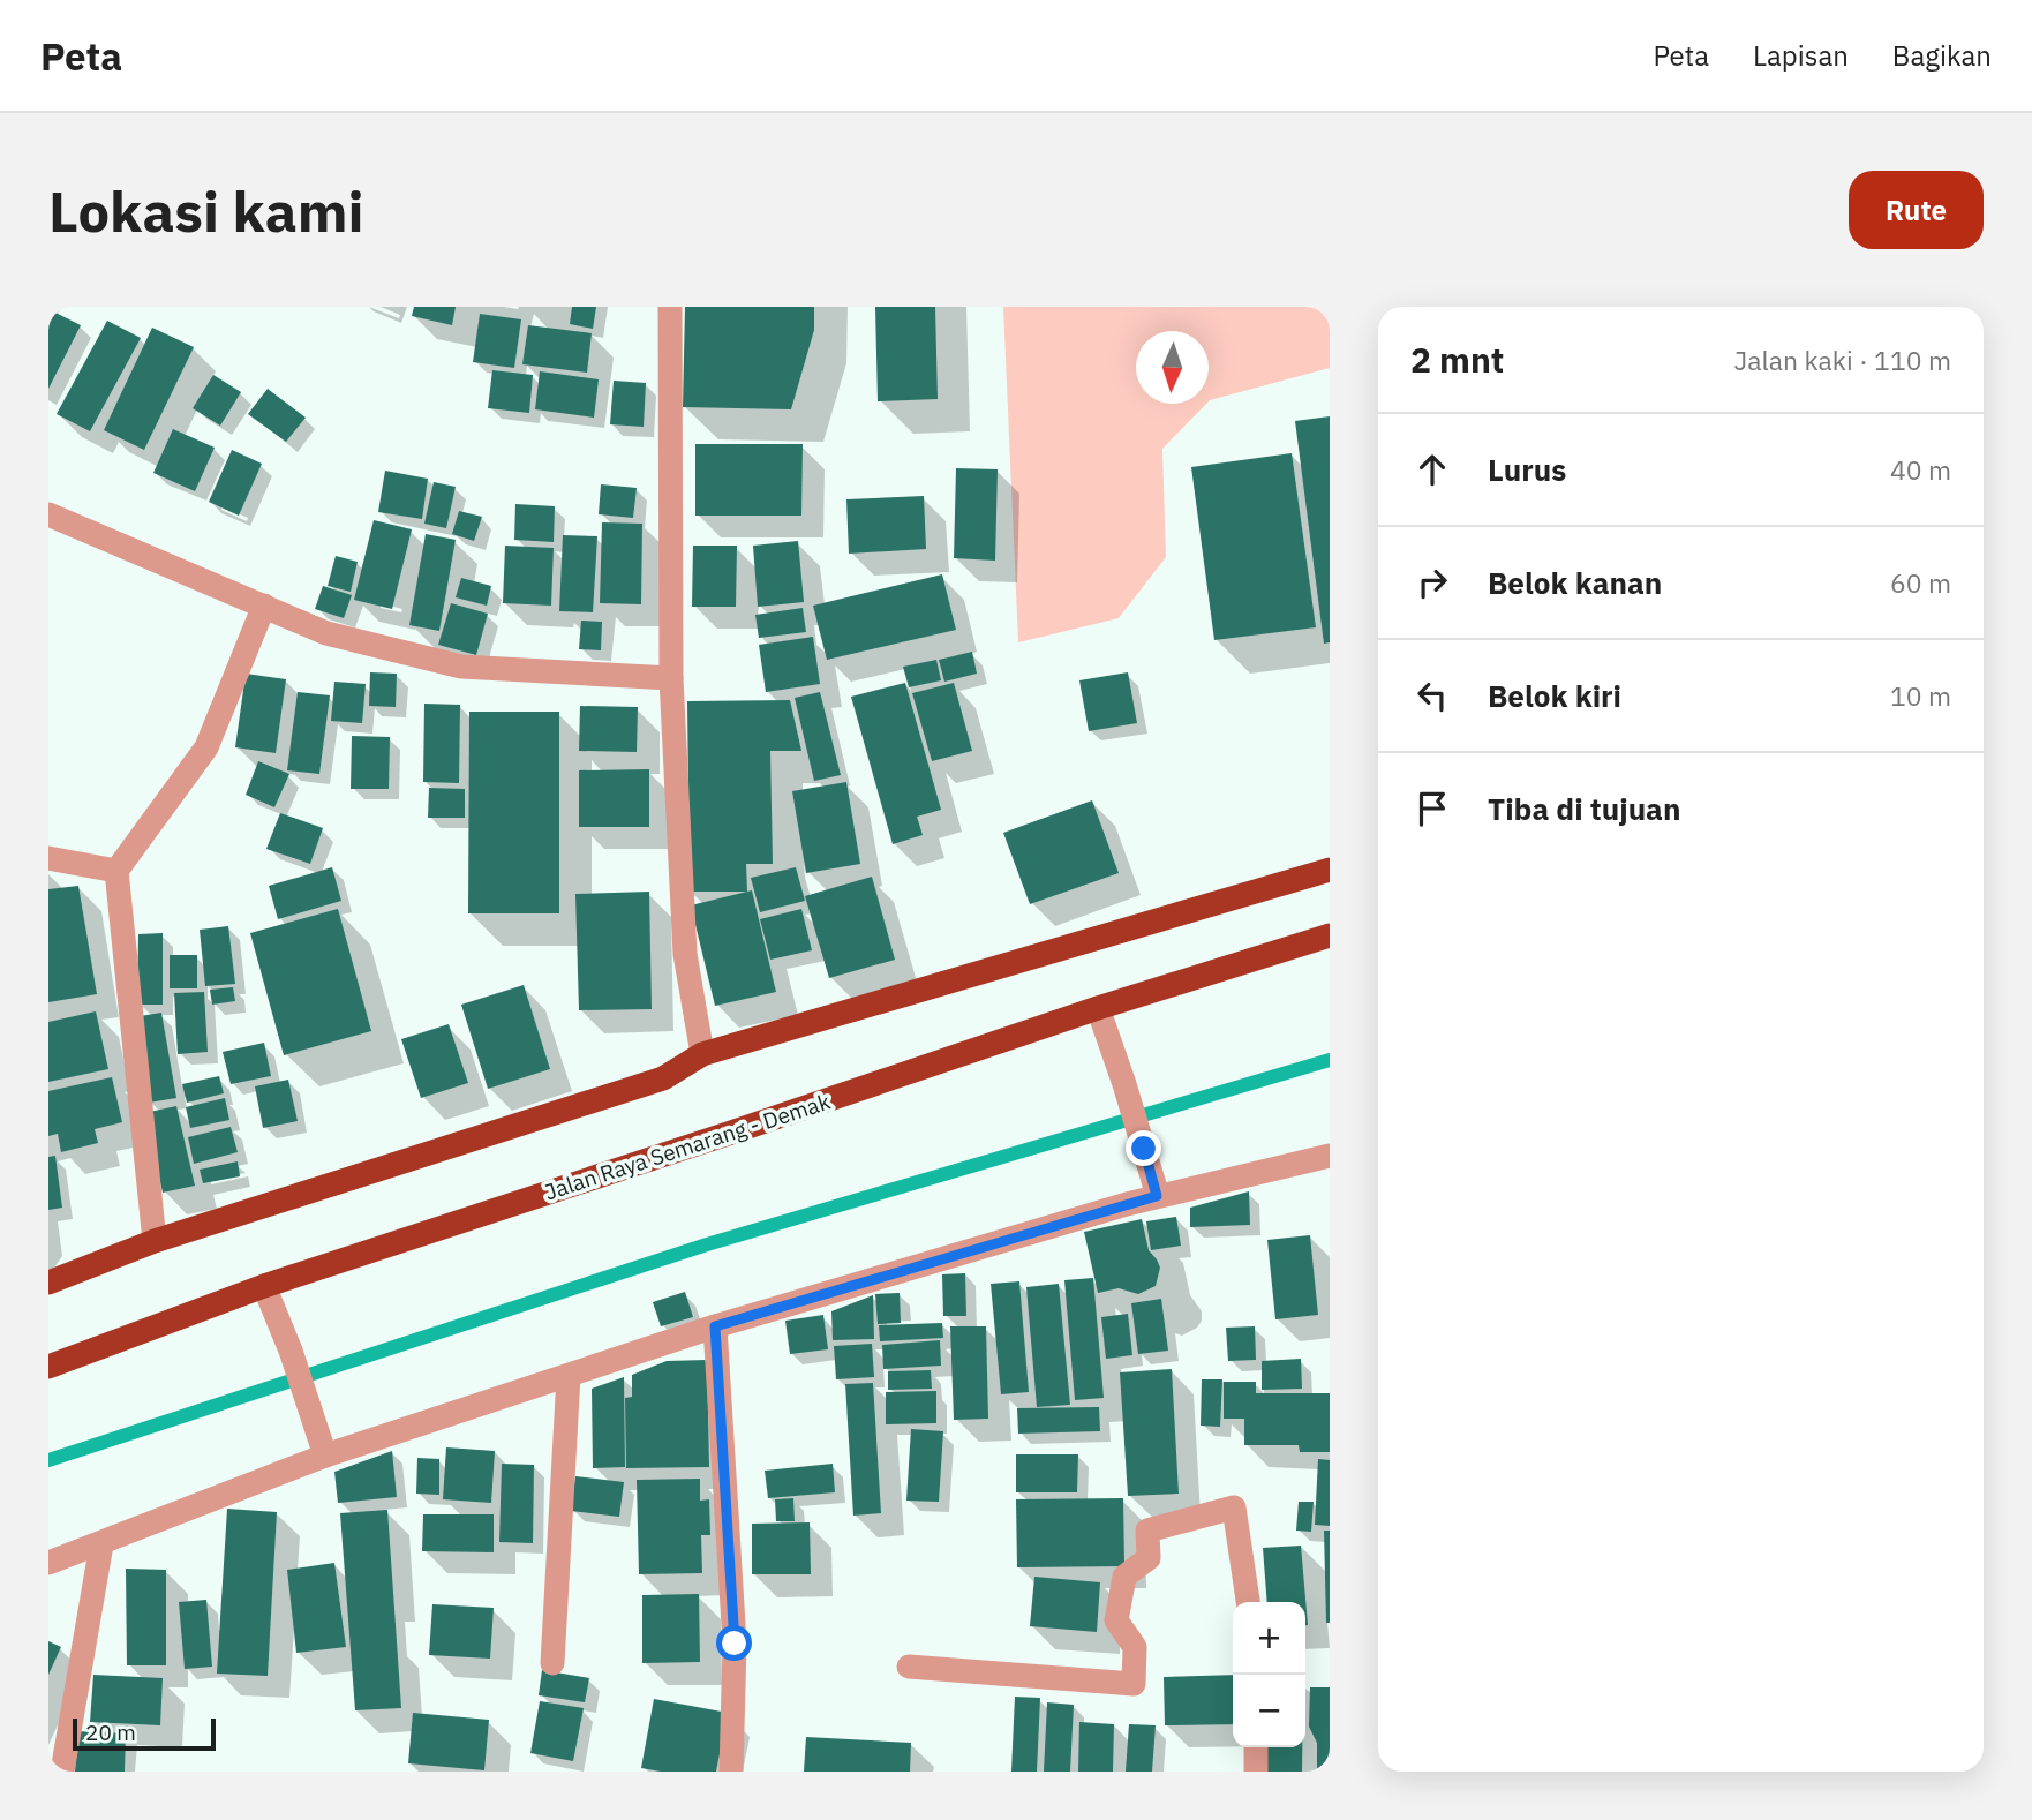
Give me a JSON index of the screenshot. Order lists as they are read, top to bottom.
{
  "streets": {
    "highway": ["Jalan Raya Semarang - Demak"]
  },
  "scale_bar": "20 m",
  "north": "bottom",
  "page": {
    "header": "Peta",
    "nav": ["Peta", "Lapisan", "Bagikan"],
    "buttons": "Rute",
    "title": "Lokasi kami",
    "heading": ["2 mnt", "Jalan kaki · 110 m"],
    "list": [
      ["Lurus", "40 m"],
      ["Belok kanan", "60 m"],
      ["Belok kiri", "10 m"],
      "Tiba di tujuan"
    ],
    "map_buttons": ["+", "−"],
    "scale": "20 m"
  }
}
